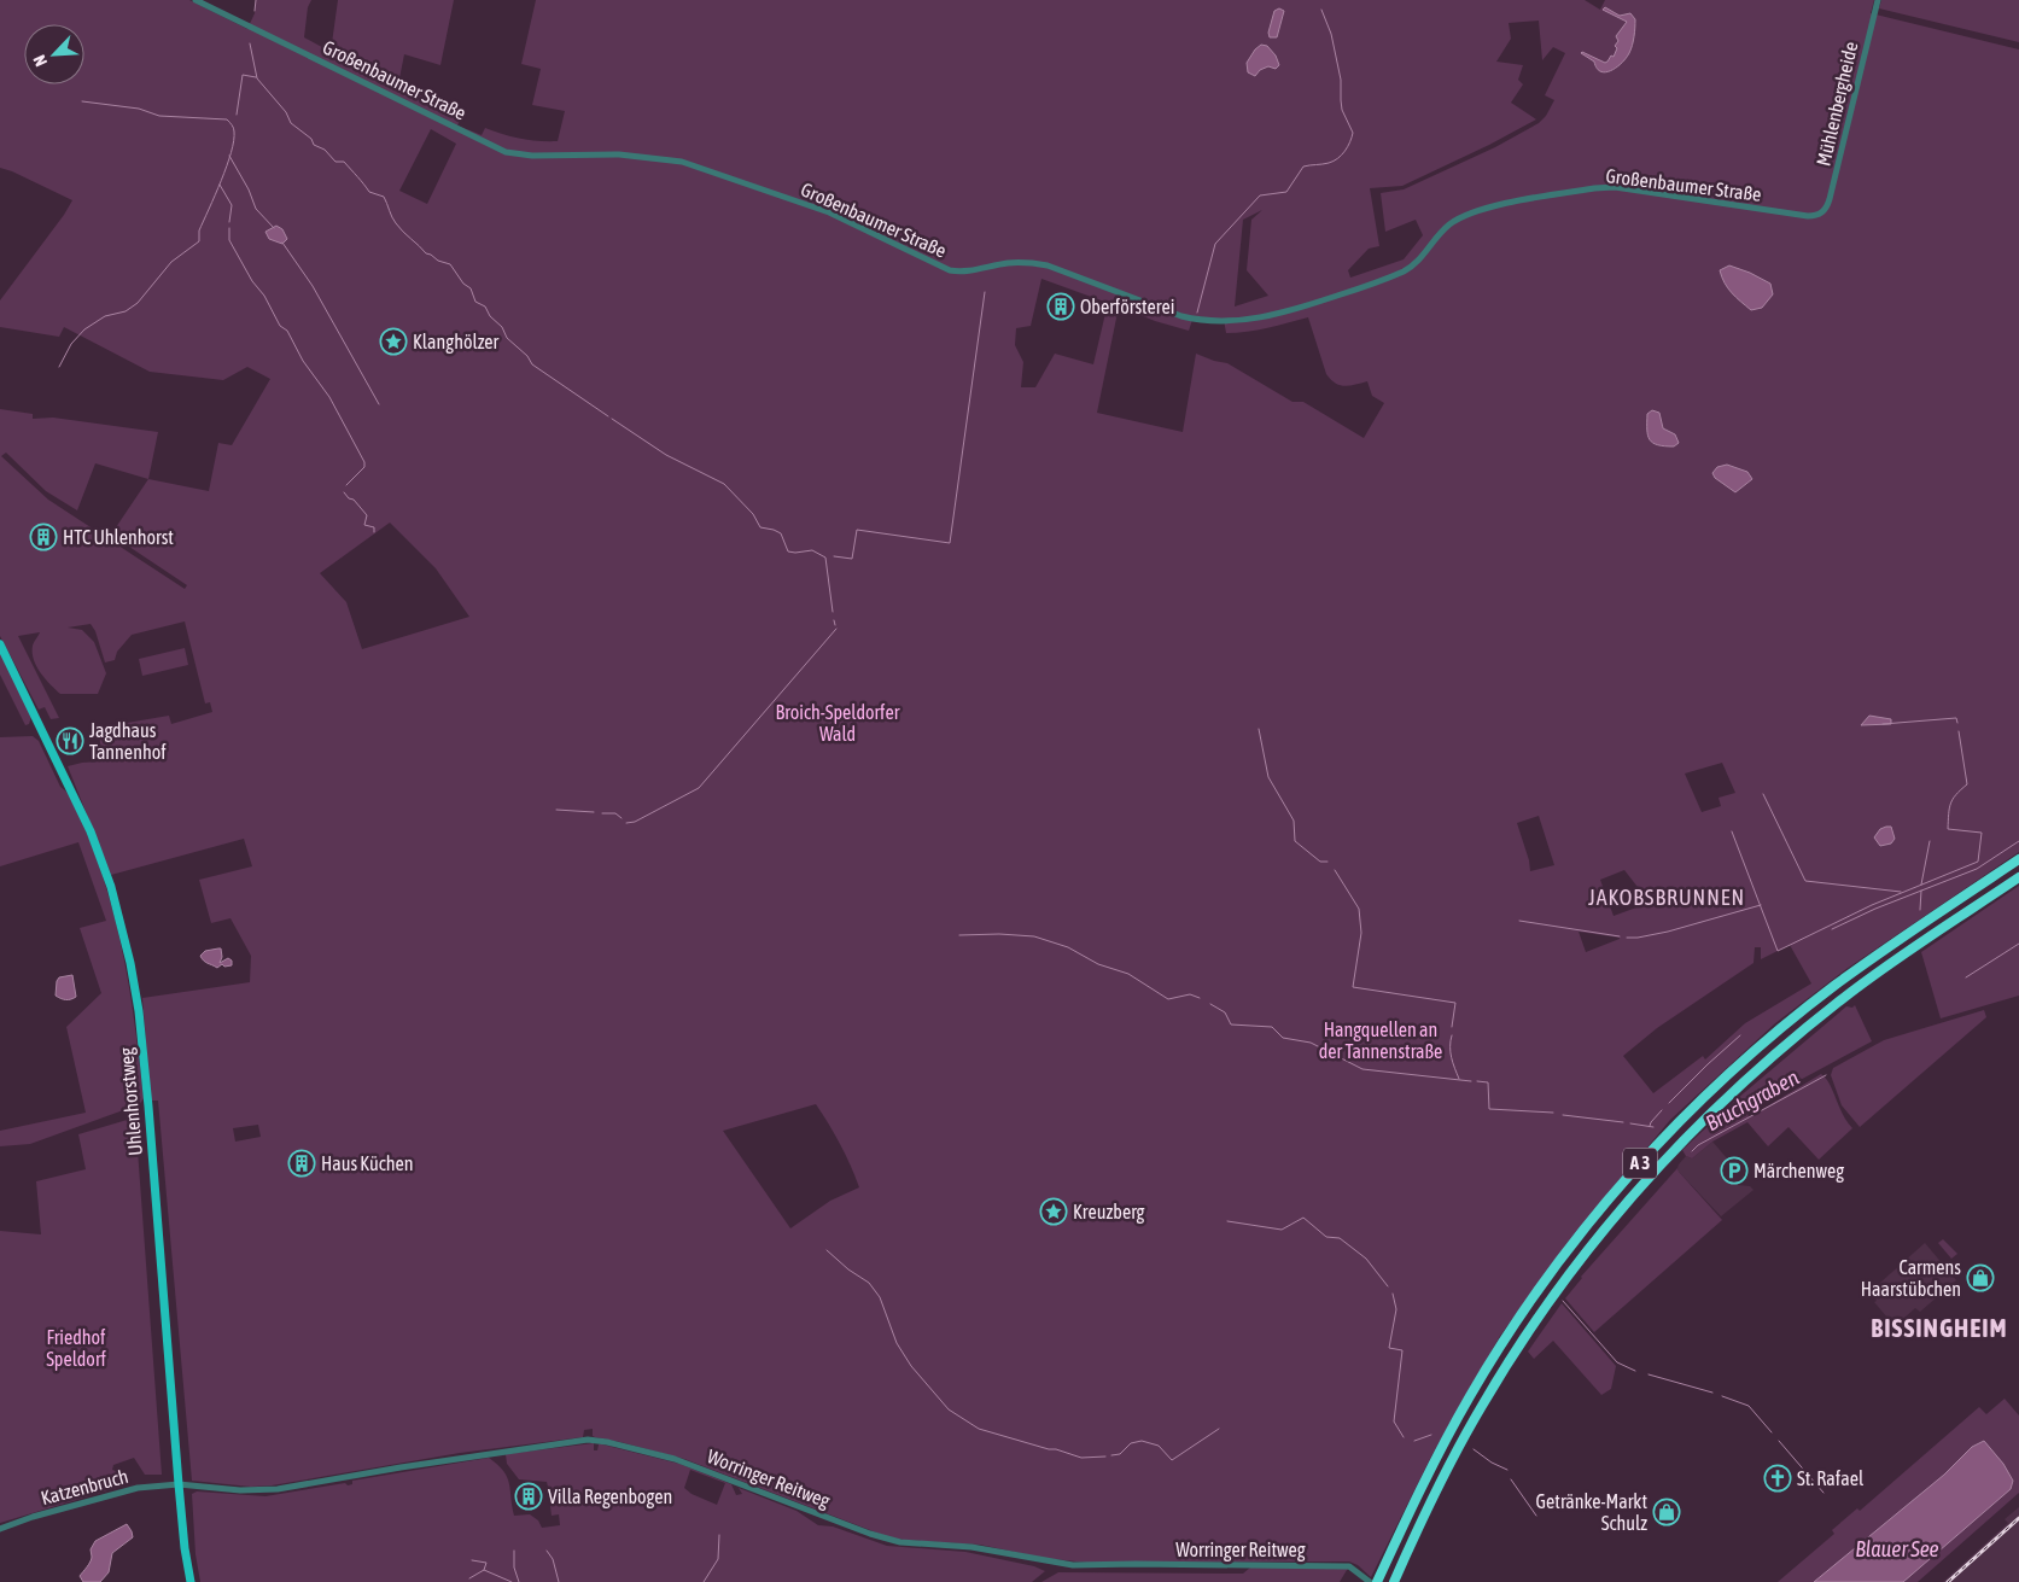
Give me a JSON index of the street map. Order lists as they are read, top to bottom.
{
  "streets": {
    "highway": ["A 3"],
    "main road": ["Uhlenhorstweg"],
    "street": [
      "Großenbaumer Straße",
      "Mühlenbergheide",
      "Worringer Reitweg",
      "Katzenbruch"
    ]
  },
  "crossings": [
    ["Großenbaumer Straße", "Mühlenbergheide"],
    ["Uhlenhorstweg", "Worringer Reitweg"],
    ["Uhlenhorstweg", "Katzenbruch"],
    ["Worringer Reitweg", "Katzenbruch"]
  ],
  "districts": ["JAKOBSBRUNNEN", "BISSINGHEIM"],
  "water": ["Bruchgraben", "Blauer See"],
  "parks": ["Broich-Speldorfer Wald", "Hangquellen an der Tannenstraße", "Friedhof Speldorf"],
  "places": {
    "building": [
      "Oberförsterei",
      "HTC Uhlenhorst",
      "Haus Küchen",
      "Villa Regenbogen"
    ],
    "place": ["Klanghölzer", "Kreuzberg"],
    "restaurant": ["Jagdhaus Tannenhof"],
    "parking": ["Märchenweg"],
    "shop": ["Carmens Haarstübchen", "Getränke-Markt Schulz"],
    "church": ["St. Rafael"]
  },
  "north": "bottom left"
}
